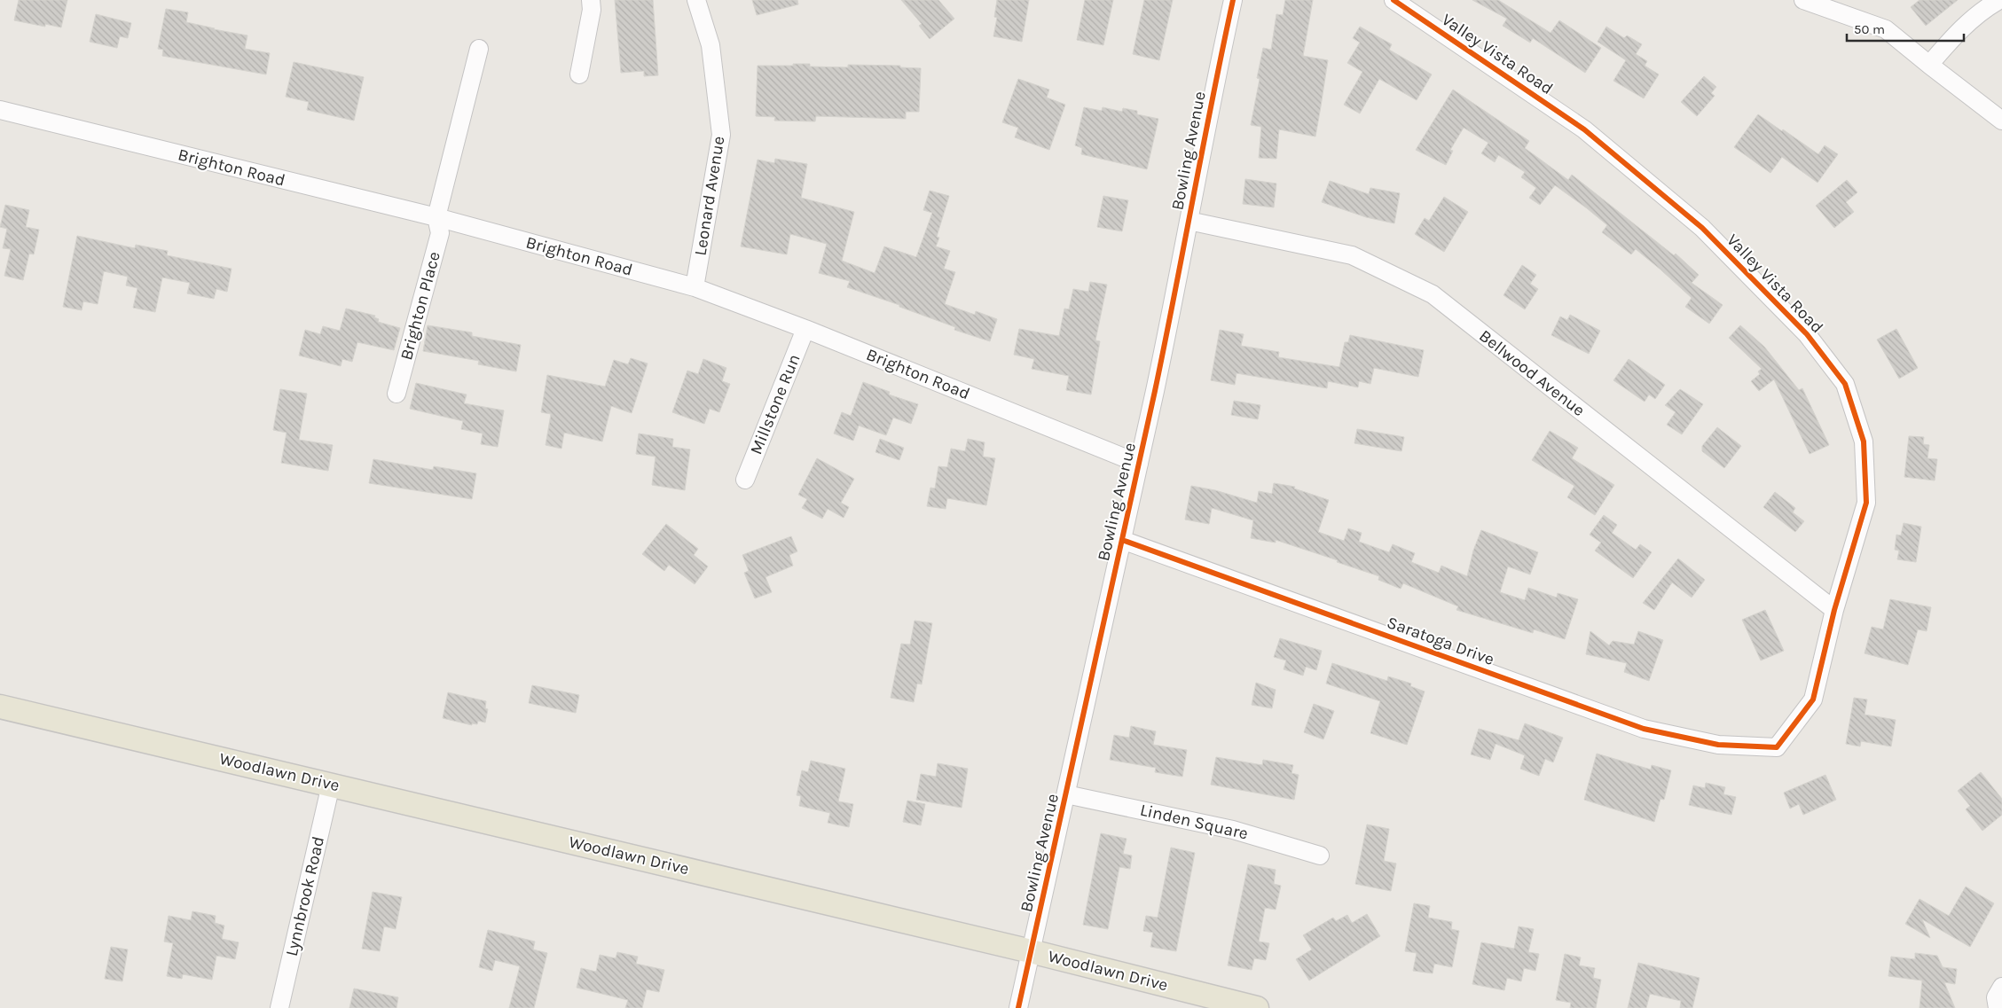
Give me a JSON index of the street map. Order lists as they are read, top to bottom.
{
  "streets": {
    "main road": ["Woodlawn Drive"],
    "street": [
      "Valley Vista Road",
      "Bowling Avenue",
      "Brighton Road",
      "Leonard Avenue",
      "Brighton Place",
      "Bellwood Avenue",
      "Millstone Run",
      "Saratoga Drive",
      "Linden Square",
      "Lynnbrook Road"
    ]
  },
  "crossings": [
    ["Valley Vista Road", "Bellwood Avenue"],
    ["Valley Vista Road", "Saratoga Drive"],
    ["Bowling Avenue", "Brighton Road"],
    ["Bowling Avenue", "Bellwood Avenue"],
    ["Bowling Avenue", "Saratoga Drive"],
    ["Bowling Avenue", "Woodlawn Drive"],
    ["Bowling Avenue", "Linden Square"],
    ["Brighton Road", "Leonard Avenue"],
    ["Brighton Road", "Brighton Place"],
    ["Brighton Road", "Millstone Run"],
    ["Woodlawn Drive", "Lynnbrook Road"]
  ],
  "scale_bar": "50 m"
}
